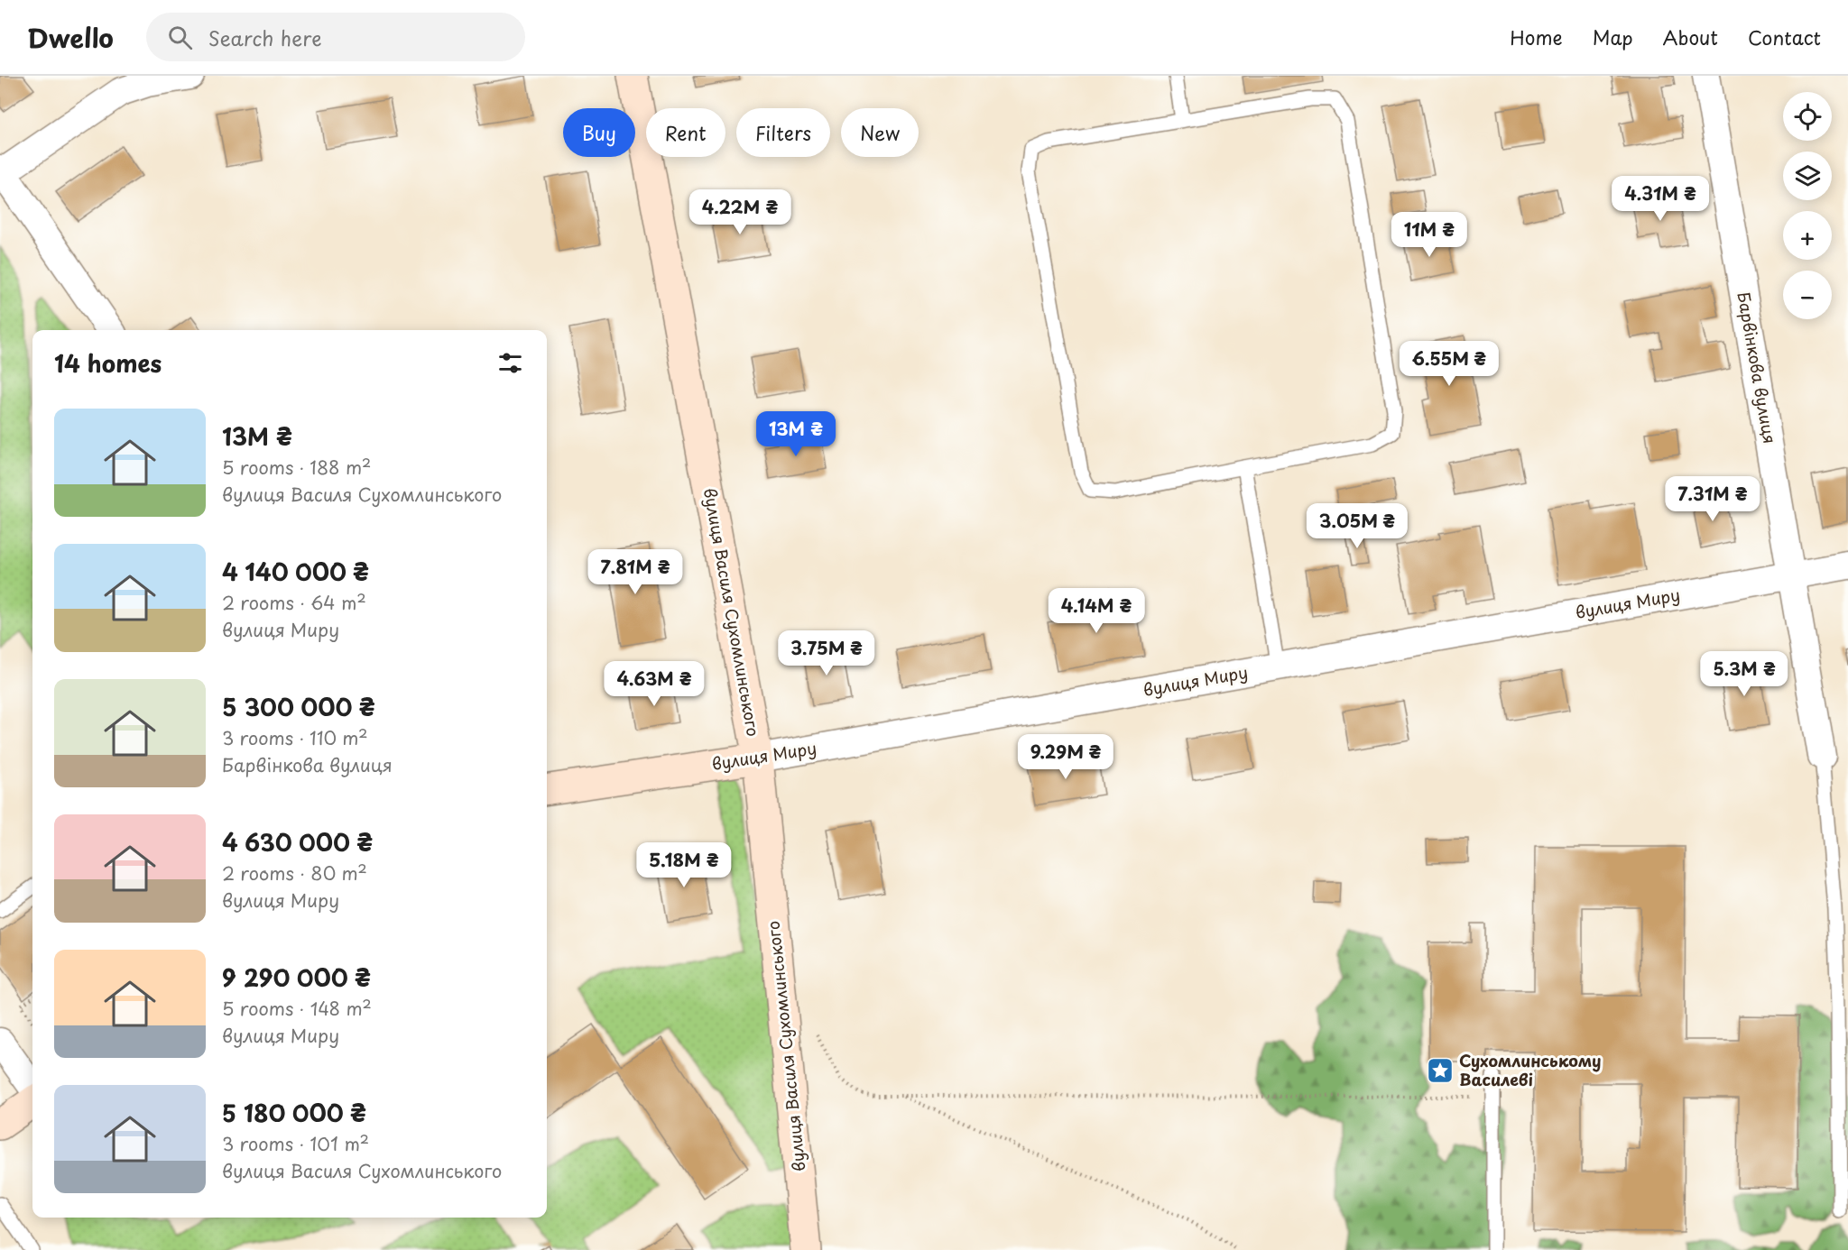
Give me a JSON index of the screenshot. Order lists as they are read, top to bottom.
{
  "streets": {
    "street": ["Барвінкова вулиця", "вулиця Миру", "вулиця Василя Сухомлинського"]
  },
  "crossings": [
    ["Барвінкова вулиця", "вулиця Миру"],
    ["вулиця Миру", "вулиця Василя Сухомлинського"]
  ],
  "places": {
    "place": ["Сухомлинському Василеві"]
  },
  "page": {
    "header": "Dwello",
    "search": "Search here",
    "nav": [
      "Home",
      "Map",
      "About",
      "Contact"
    ],
    "map_buttons": ["+", "−"],
    "chip": [
      "Buy",
      "Rent",
      "Filters",
      "New"
    ],
    "price": [
      "4.31M ₴",
      "4.22M ₴",
      "11M ₴",
      "6.55M ₴",
      "13M ₴",
      "7.31M ₴",
      "3.05M ₴",
      "7.81M ₴",
      "4.14M ₴",
      "3.75M ₴",
      "5.3M ₴",
      "4.63M ₴",
      "9.29M ₴",
      "5.18M ₴"
    ],
    "heading": "14 homes",
    "list": [
      {
        "name": "13M ₴",
        "note": "5 rooms · 188 m² · вулиця Василя Сухомлинського"
      },
      {
        "name": "4 140 000 ₴",
        "note": "2 rooms · 64 m² · вулиця Миру"
      },
      {
        "name": "5 300 000 ₴",
        "note": "3 rooms · 110 m² · Барвінкова вулиця"
      },
      {
        "name": "4 630 000 ₴",
        "note": "2 rooms · 80 m² · вулиця Миру"
      },
      {
        "name": "9 290 000 ₴",
        "note": "5 rooms · 148 m² · вулиця Миру"
      },
      {
        "name": "5 180 000 ₴",
        "note": "3 rooms · 101 m² · вулиця Василя Сухомлинського"
      }
    ]
  }
}
